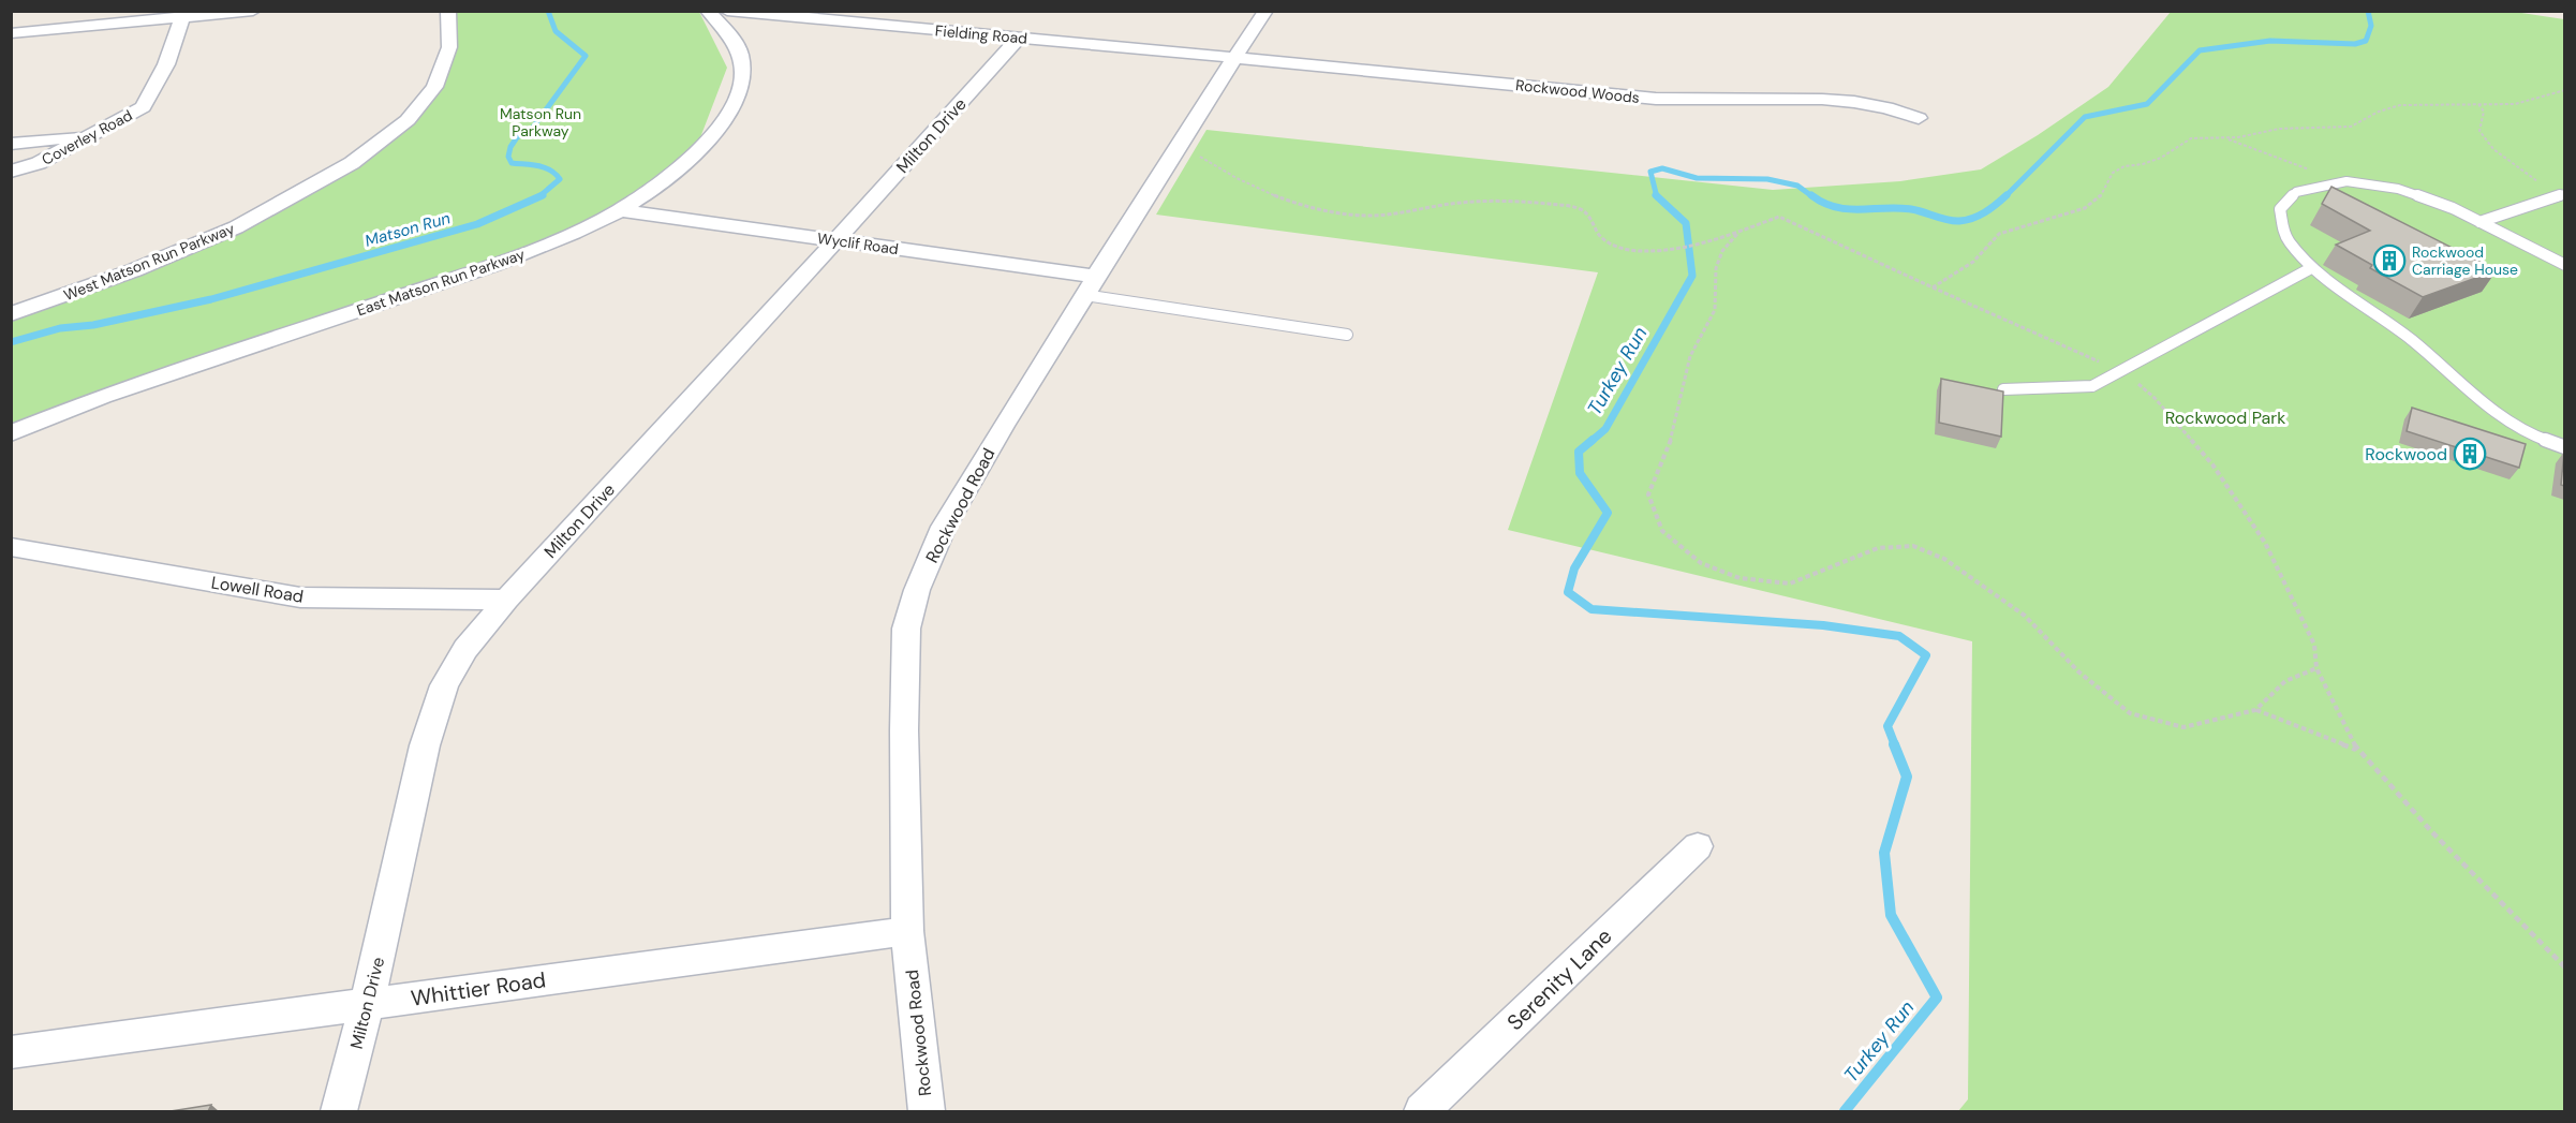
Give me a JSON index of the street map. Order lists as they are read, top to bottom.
{
  "streets": {
    "street": [
      "Fielding Road",
      "Rockwood Woods",
      "Milton Drive",
      "Coverley Road",
      "Wyclif Road",
      "West Matson Run Parkway",
      "East Matson Run Parkway",
      "Rockwood Road",
      "Lowell Road",
      "Serenity Lane",
      "Whittier Road"
    ]
  },
  "crossings": [
    ["Fielding Road", "Rockwood Woods"],
    ["Fielding Road", "Milton Drive"],
    ["Fielding Road", "Rockwood Road"],
    ["Rockwood Woods", "Rockwood Road"],
    ["Milton Drive", "Wyclif Road"],
    ["Milton Drive", "Lowell Road"],
    ["Milton Drive", "Whittier Road"],
    ["Wyclif Road", "East Matson Run Parkway"],
    ["Wyclif Road", "Rockwood Road"],
    ["Rockwood Road", "Whittier Road"]
  ],
  "water": ["Matson Run", "Turkey Run"],
  "parks": ["Matson Run Parkway", "Rockwood Park"],
  "places": {
    "building": ["Rockwood Carriage House", "Rockwood"]
  }
}
